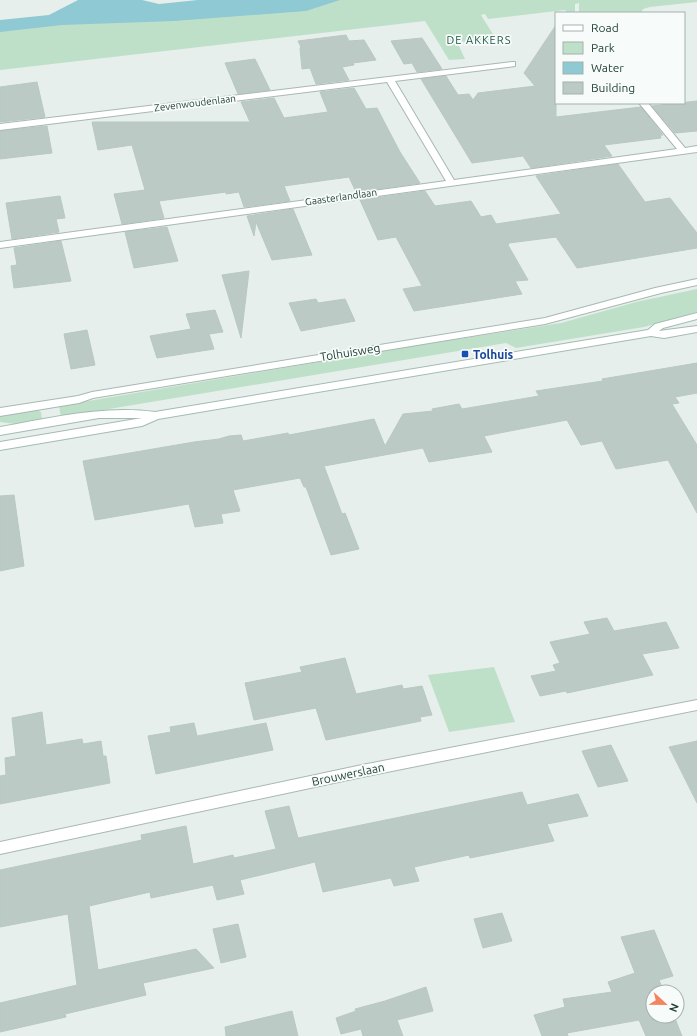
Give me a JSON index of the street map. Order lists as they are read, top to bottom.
{
  "streets": {
    "street": [
      "Zevenwoudenlaan",
      "Gaasterlandlaan",
      "Tolhuisweg",
      "Brouwerslaan"
    ]
  },
  "districts": ["DE AKKERS"],
  "places": {
    "transit": ["Tolhuis"]
  },
  "legend": [
    "Road",
    "Park",
    "Water",
    "Building"
  ],
  "north": "right"
}
